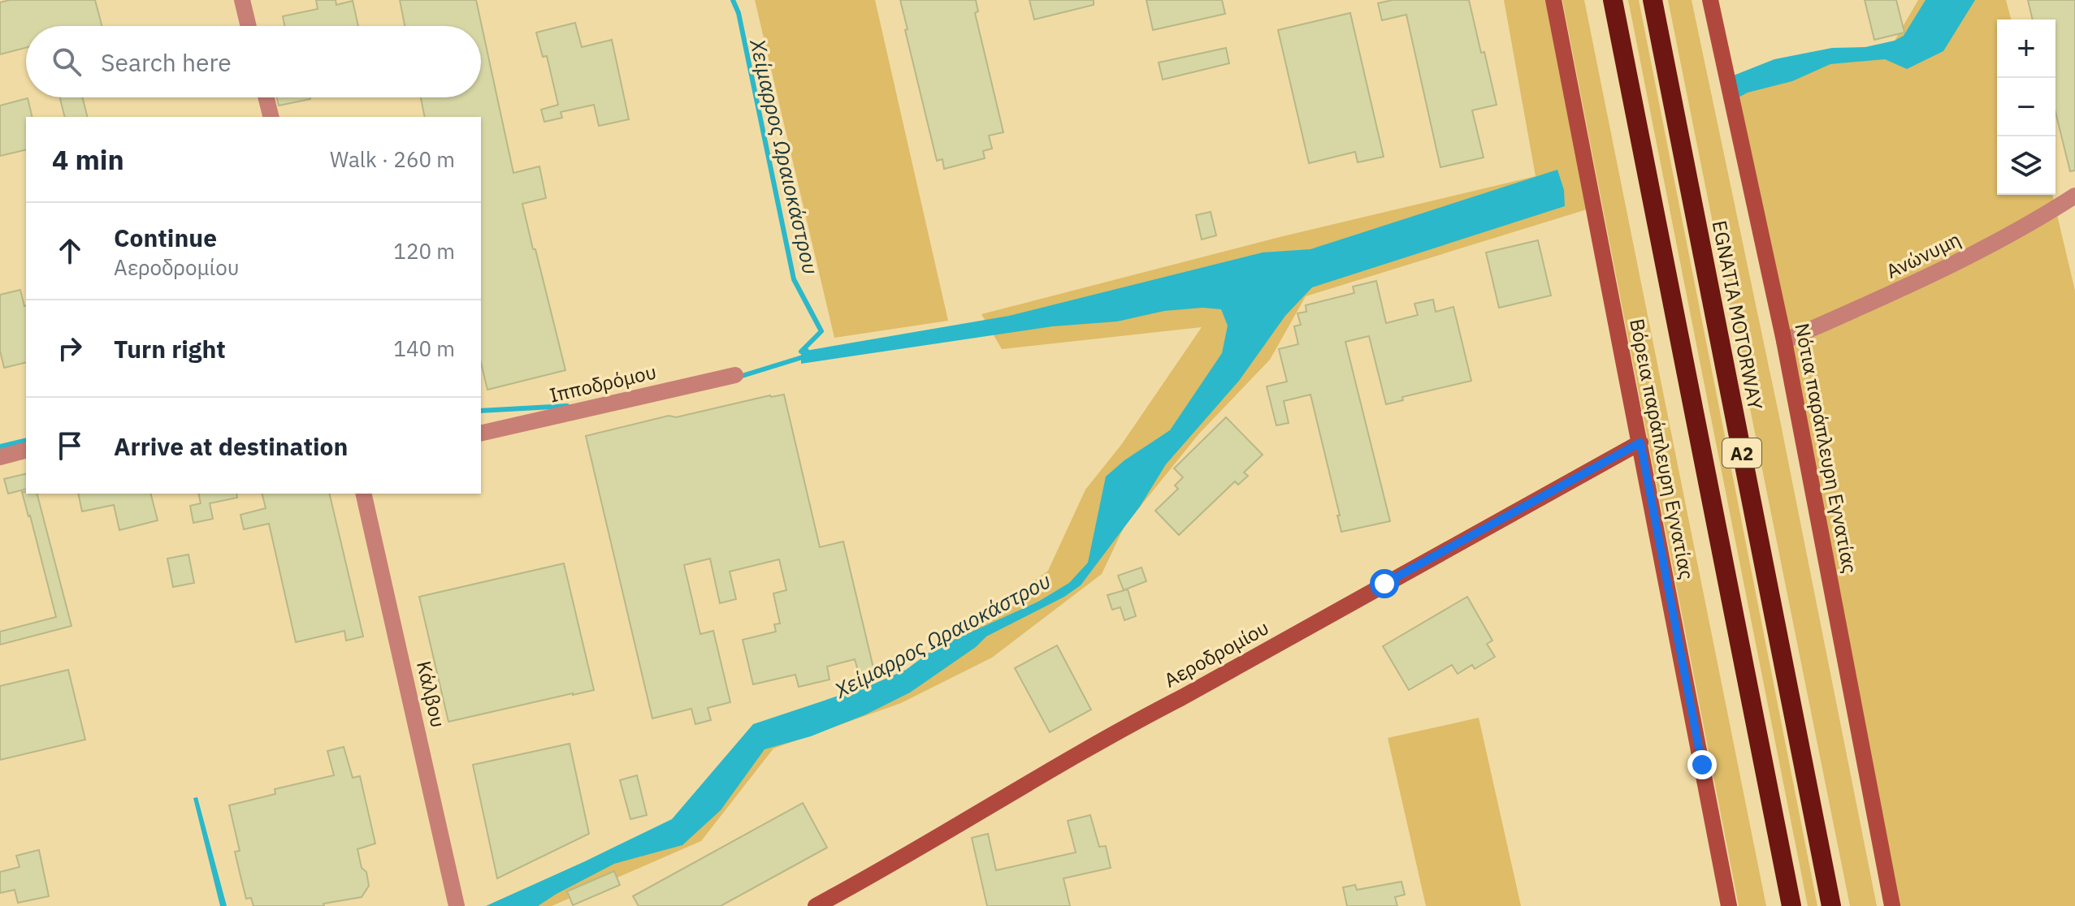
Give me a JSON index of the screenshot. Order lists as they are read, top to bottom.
{
  "streets": {
    "highway": ["EGNATIA MOTORWAY", "Α2"],
    "street": [
      "Ανώνυμη",
      "Ιπποδρόμου",
      "Νότια παράπλευρη Εγνατίας",
      "Βόρεια παράπλευρη Εγνατίας",
      "Αεροδρομίου",
      "Κάλβου"
    ]
  },
  "crossings": [
    ["Ανώνυμη", "Νότια παράπλευρη Εγνατίας"],
    ["Βόρεια παράπλευρη Εγνατίας", "Αεροδρομίου"]
  ],
  "water": ["Χείμαρρος Ωραιοκάστρου"],
  "page": {
    "map_buttons": ["+", "−"],
    "search": "Search here",
    "heading": ["4 min", "Walk · 260 m"],
    "list": [
      ["Continue", "Αεροδρομίου", "120 m"],
      ["Turn right", "140 m"],
      "Arrive at destination"
    ]
  }
}
